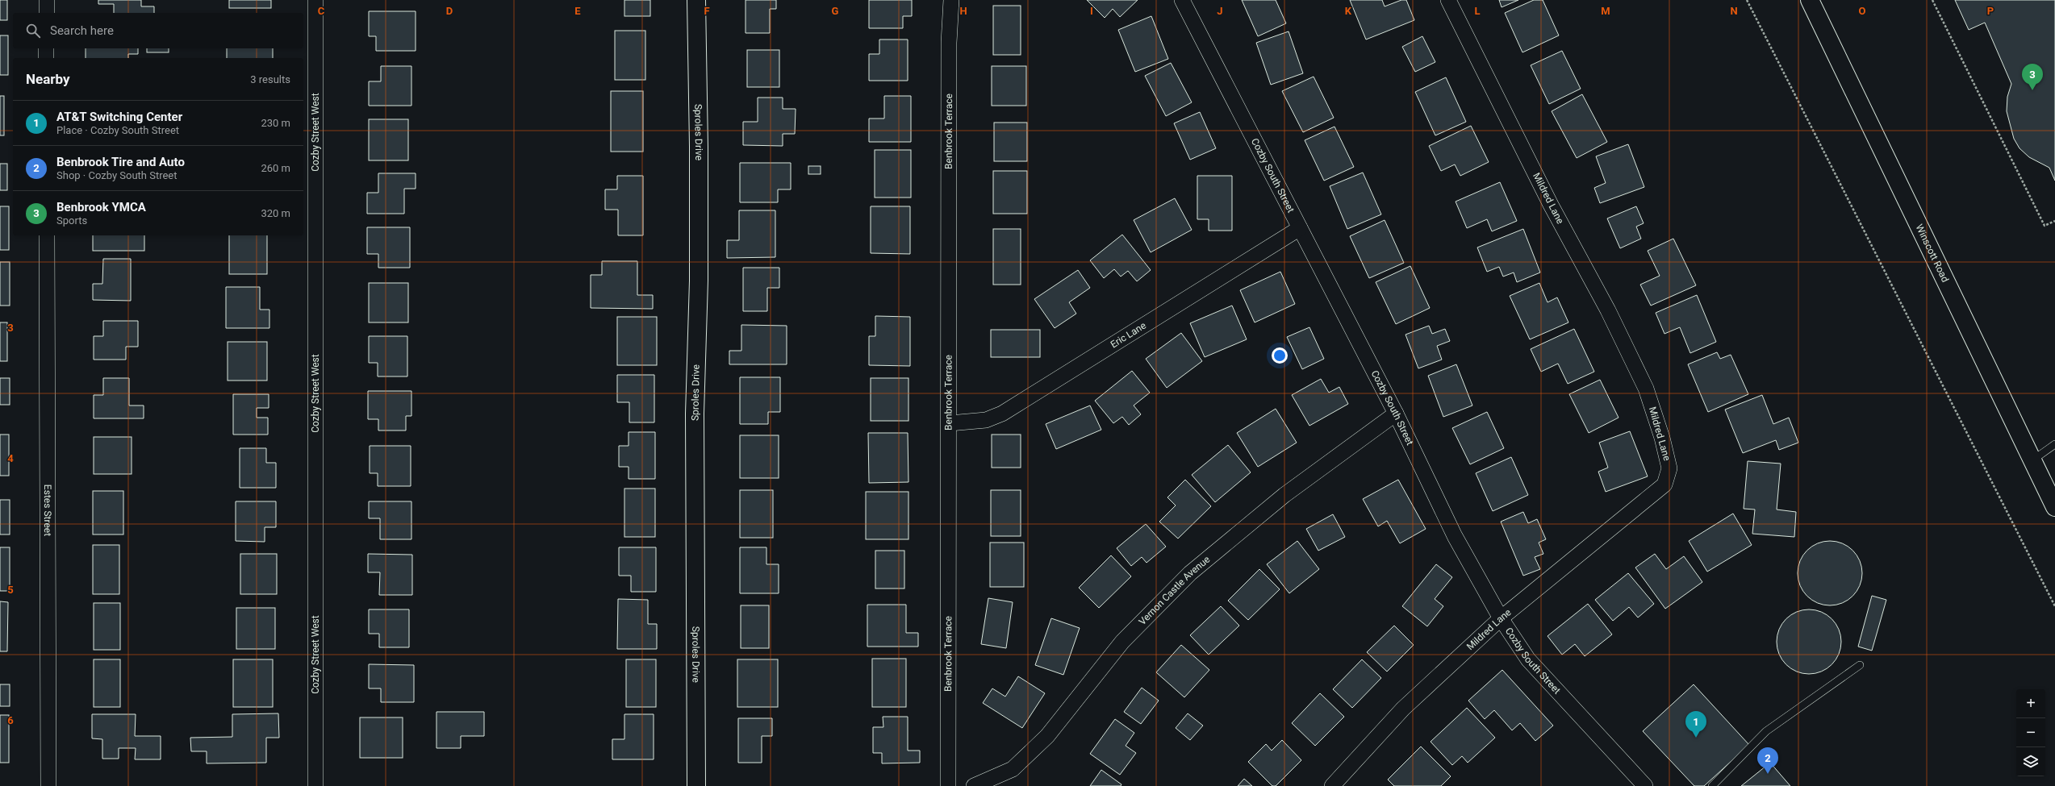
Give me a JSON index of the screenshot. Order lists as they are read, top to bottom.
{
  "streets": {
    "street": [
      "Benbrook Terrace",
      "Cozby Street West",
      "Sproles Drive",
      "Cozby South Street",
      "Mildred Lane",
      "Winscott Road",
      "Eric Lane",
      "Estes Street",
      "Vernon Castle Avenue"
    ]
  },
  "crossings": [
    ["Benbrook Terrace", "Eric Lane"],
    ["Cozby South Street", "Mildred Lane"],
    ["Cozby South Street", "Eric Lane"],
    ["Cozby South Street", "Vernon Castle Avenue"]
  ],
  "page": {
    "search": "Search here",
    "heading": ["Nearby", "3 results"],
    "pins": ["3", "1", "2"],
    "list": [
      {
        "mark": "1",
        "name": "AT&T Switching Center",
        "note": "Place · Cozby South Street",
        "value": "230 m"
      },
      {
        "mark": "2",
        "name": "Benbrook Tire and Auto",
        "note": "Shop · Cozby South Street",
        "value": "260 m"
      },
      {
        "mark": "3",
        "name": "Benbrook YMCA",
        "note": "Sports",
        "value": "320 m"
      }
    ],
    "map_buttons": ["+", "−"]
  },
  "grid": {
    "columns": [
      "C",
      "D",
      "E",
      "F",
      "G",
      "H",
      "I",
      "J",
      "K",
      "L",
      "M",
      "N",
      "O",
      "P"
    ],
    "rows": [
      "3",
      "4",
      "5",
      "6"
    ]
  }
}
